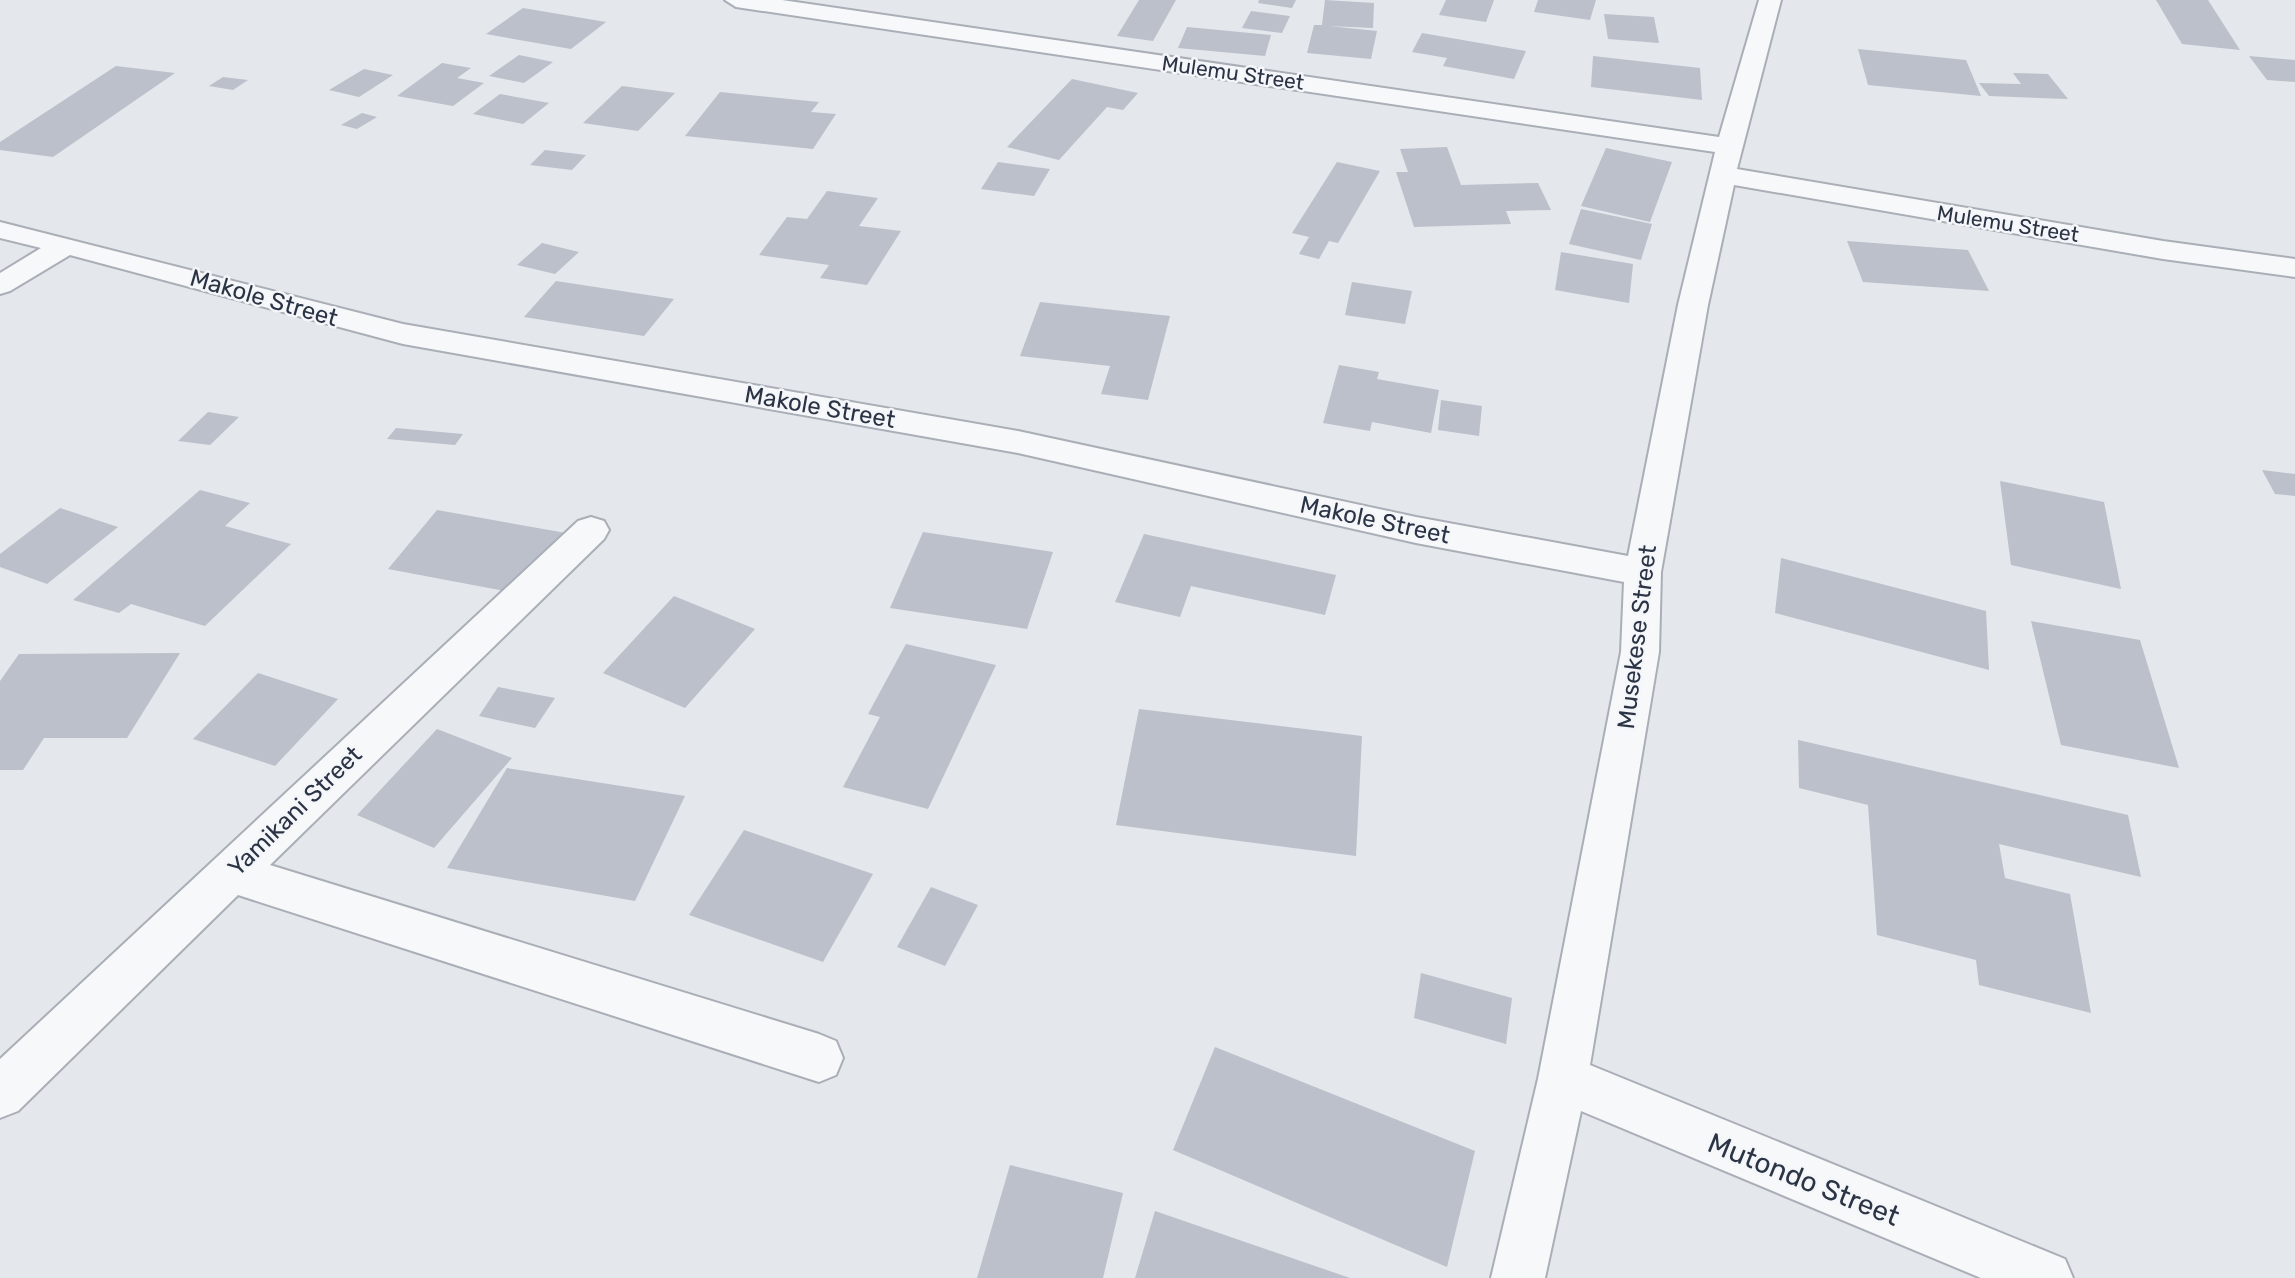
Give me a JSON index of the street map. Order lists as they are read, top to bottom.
{
  "streets": {
    "street": [
      "Mulemu Street",
      "Makole Street",
      "Musekese Street",
      "Yamikani Street",
      "Mutondo Street"
    ]
  },
  "crossings": [
    ["Mulemu Street", "Musekese Street"],
    ["Makole Street", "Musekese Street"],
    ["Musekese Street", "Mutondo Street"]
  ]
}
